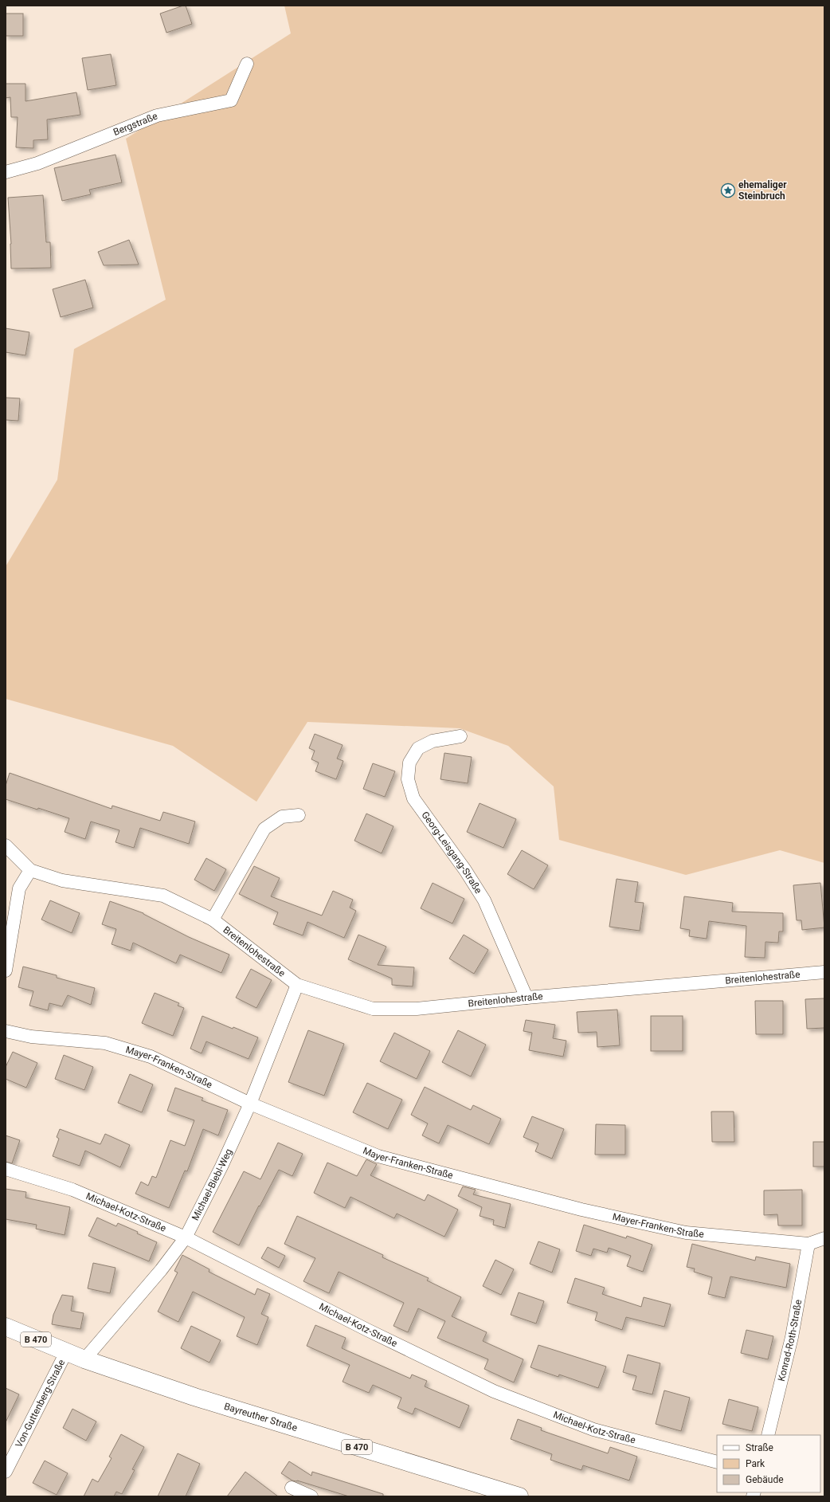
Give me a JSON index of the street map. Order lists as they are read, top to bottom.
{
  "streets": {
    "main road": ["B 470", "Bayreuther Straße"],
    "street": [
      "Bergstraße",
      "Georg-Leisgang-Straße",
      "Breitenlohestraße",
      "Mayer-Franken-Straße",
      "Michael-Biebl-Weg",
      "Michael-Kotz-Straße",
      "Konrad-Roth-Straße",
      "Von-Guttenberg-Straße"
    ]
  },
  "crossings": [
    ["Georg-Leisgang-Straße", "Breitenlohestraße"],
    ["Breitenlohestraße", "Michael-Biebl-Weg"],
    ["Mayer-Franken-Straße", "Michael-Biebl-Weg"],
    ["Mayer-Franken-Straße", "Konrad-Roth-Straße"],
    ["Michael-Biebl-Weg", "Michael-Kotz-Straße"],
    ["Michael-Biebl-Weg", "Bayreuther Straße"],
    ["Von-Guttenberg-Straße", "Bayreuther Straße"]
  ],
  "places": {
    "place": ["ehemaliger Steinbruch"]
  },
  "legend": ["Straße", "Park", "Gebäude"]
}
